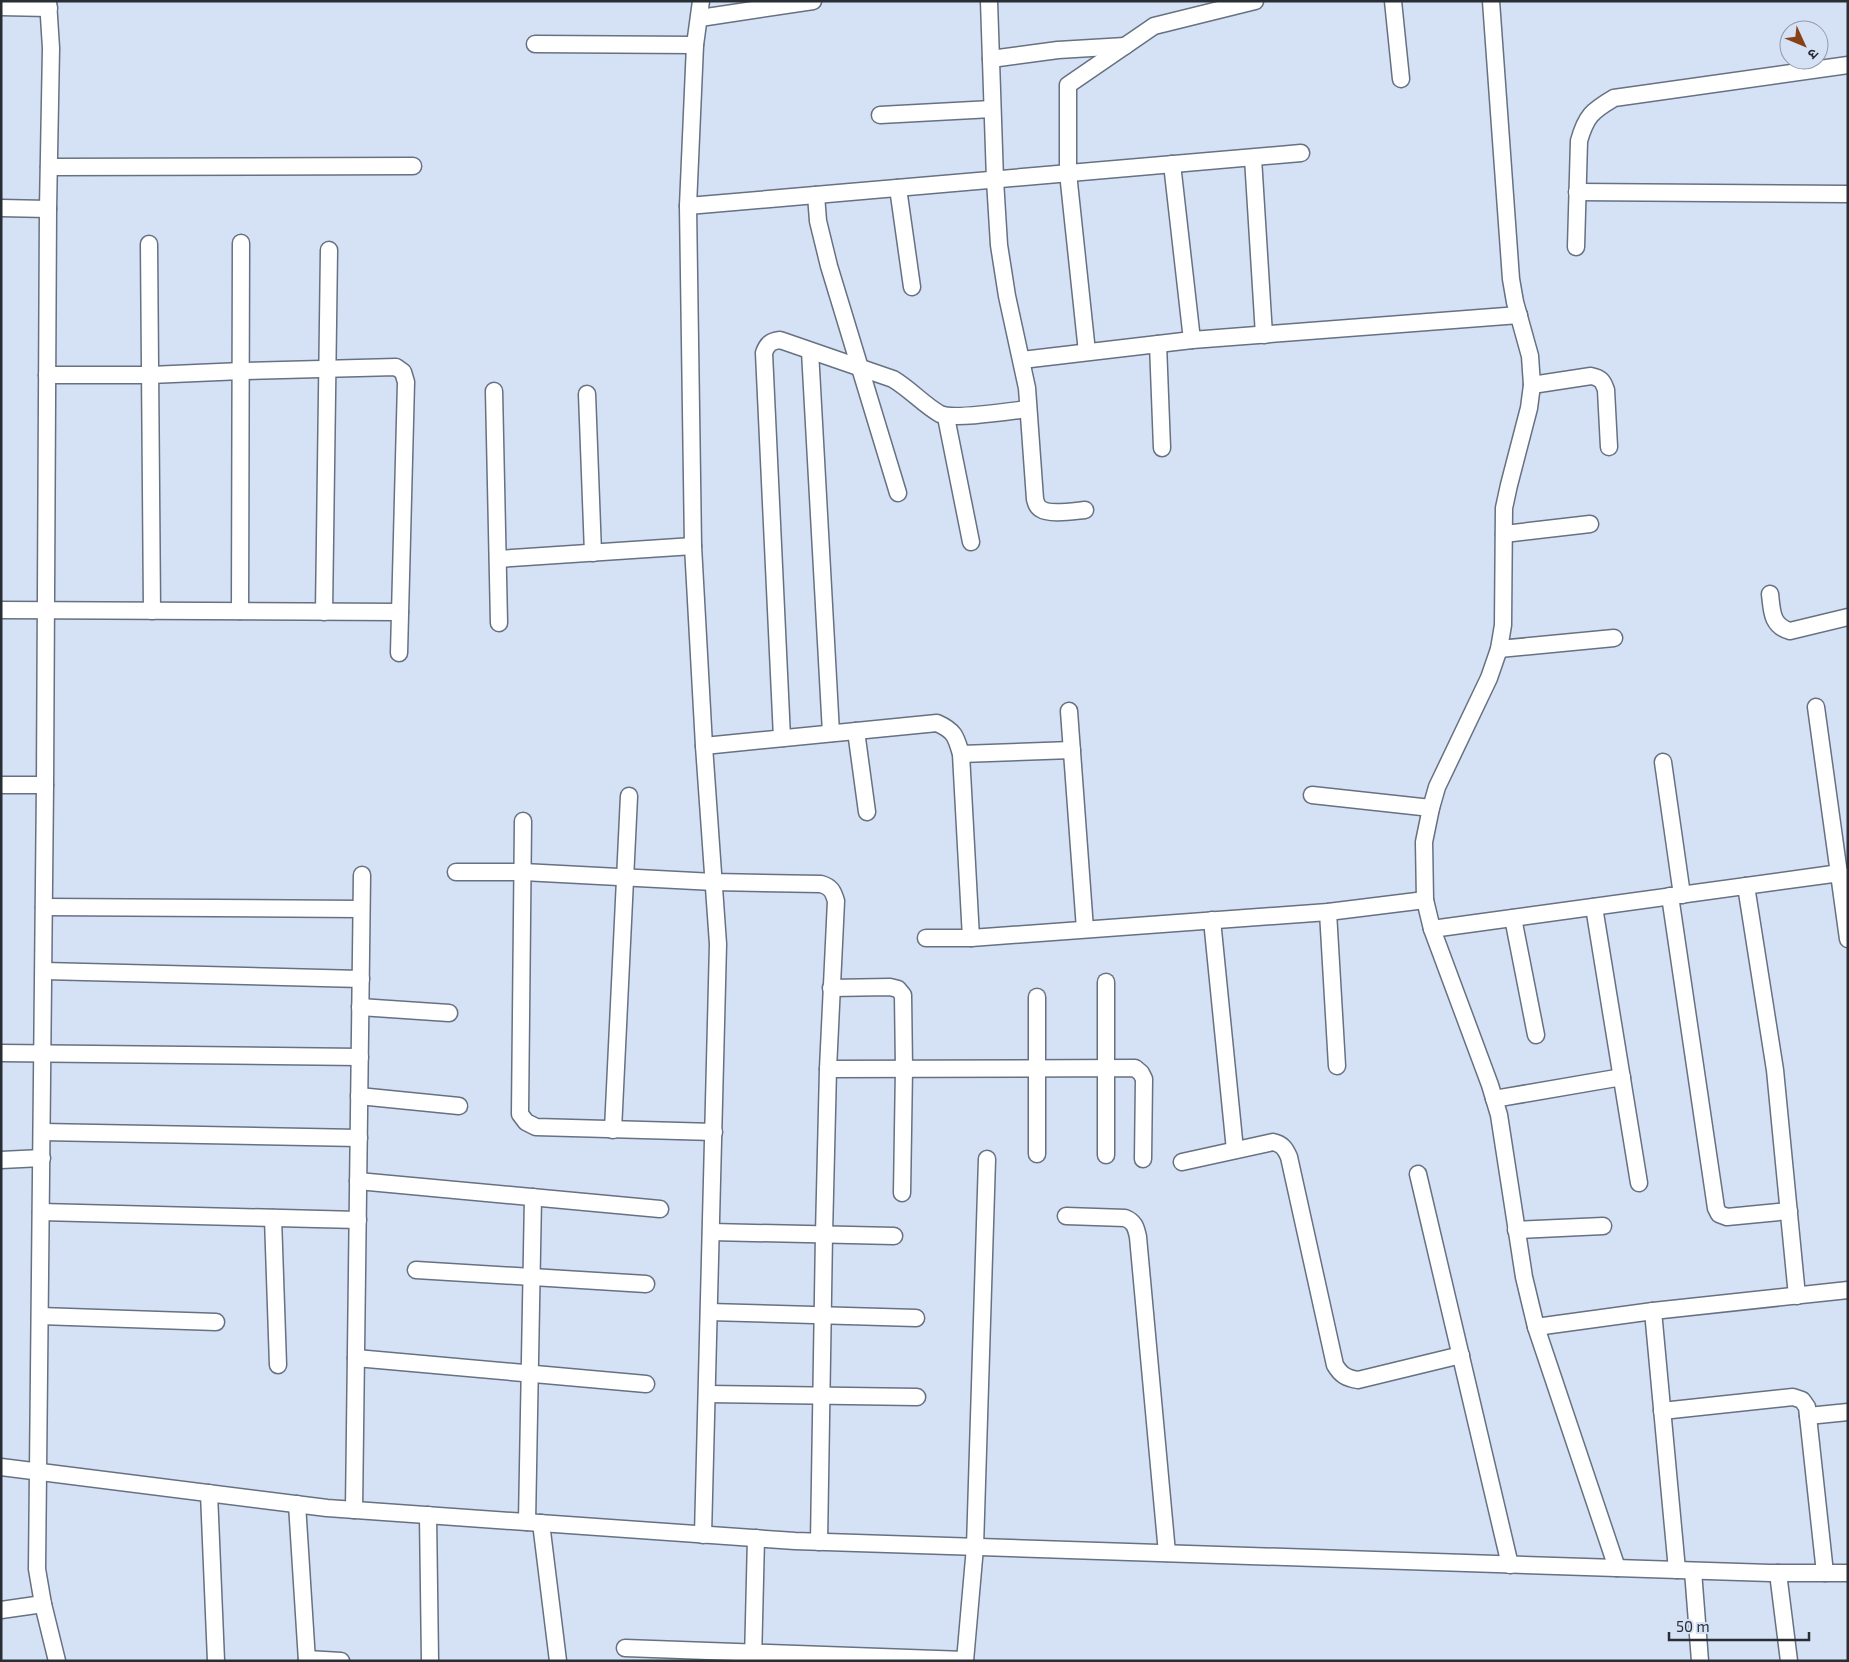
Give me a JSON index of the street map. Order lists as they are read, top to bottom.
{
  "scale_bar": "50 m",
  "north": "bottom right"
}
